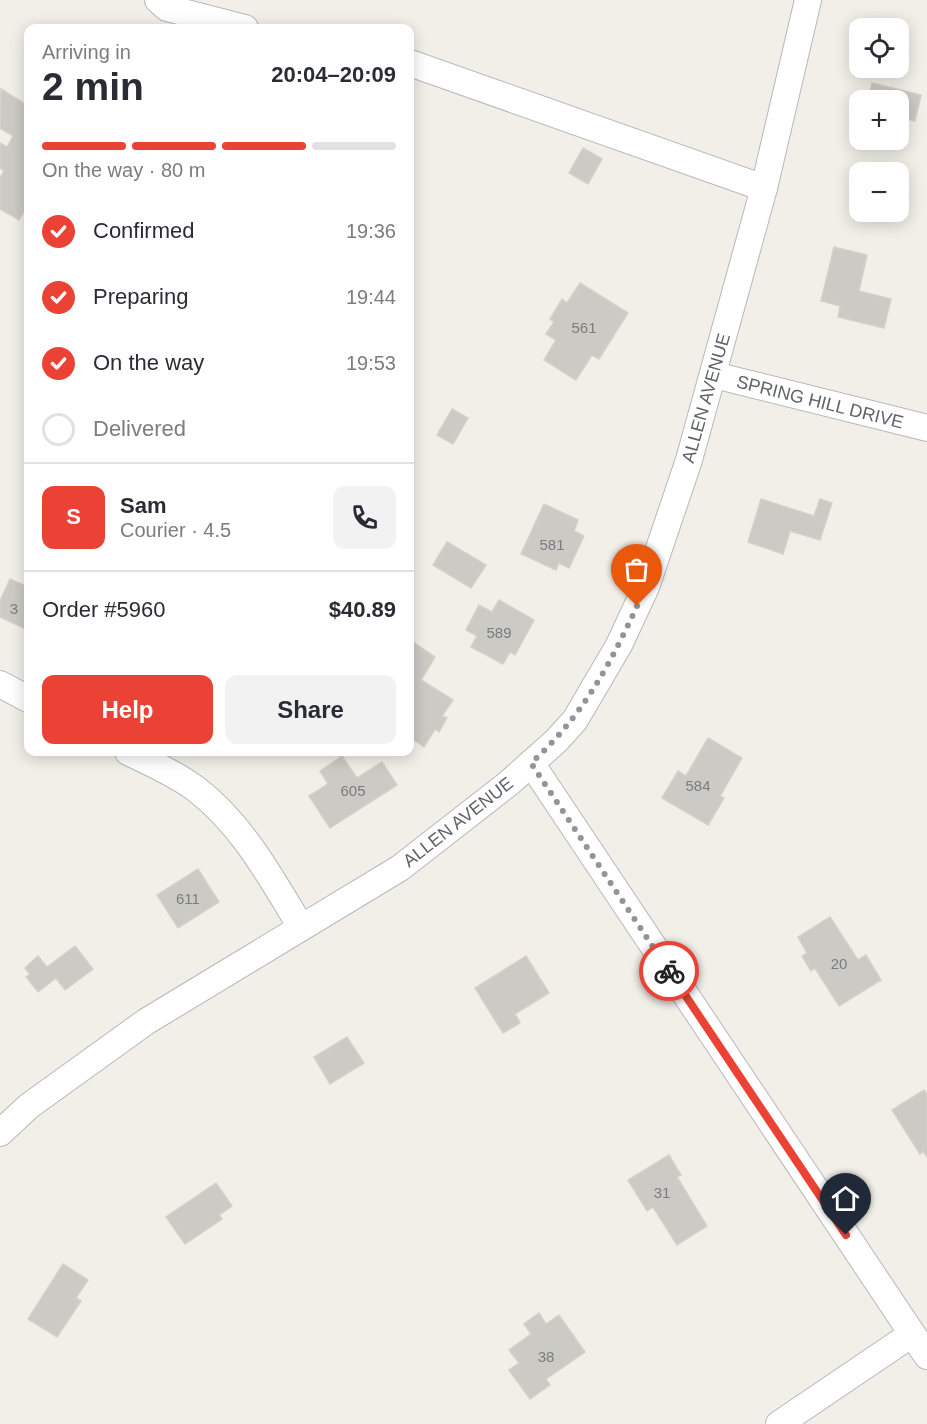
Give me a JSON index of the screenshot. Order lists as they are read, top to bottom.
{
  "streets": {
    "street": ["ALLEN AVENUE", "SPRING HILL DRIVE"]
  },
  "crossings": [
    ["ALLEN AVENUE", "SPRING HILL DRIVE"]
  ],
  "house_numbers": [
    "561",
    "581",
    "3",
    "589",
    "584",
    "605",
    "611",
    "20",
    "31",
    "38"
  ],
  "page": {
    "map_buttons": ["+", "−"],
    "heading": ["2 min", "Arriving in", "20:04–20:09"],
    "panel": [
      "Sam",
      "Courier · 4.5",
      "Order #5960",
      "$40.89"
    ],
    "bar": "On the way · 80 m",
    "list": [
      ["Confirmed", "19:36"],
      ["Preparing", "19:44"],
      ["On the way", "19:53"],
      "Delivered"
    ],
    "round": "S",
    "buttons": ["Help", "Share"]
  }
}
